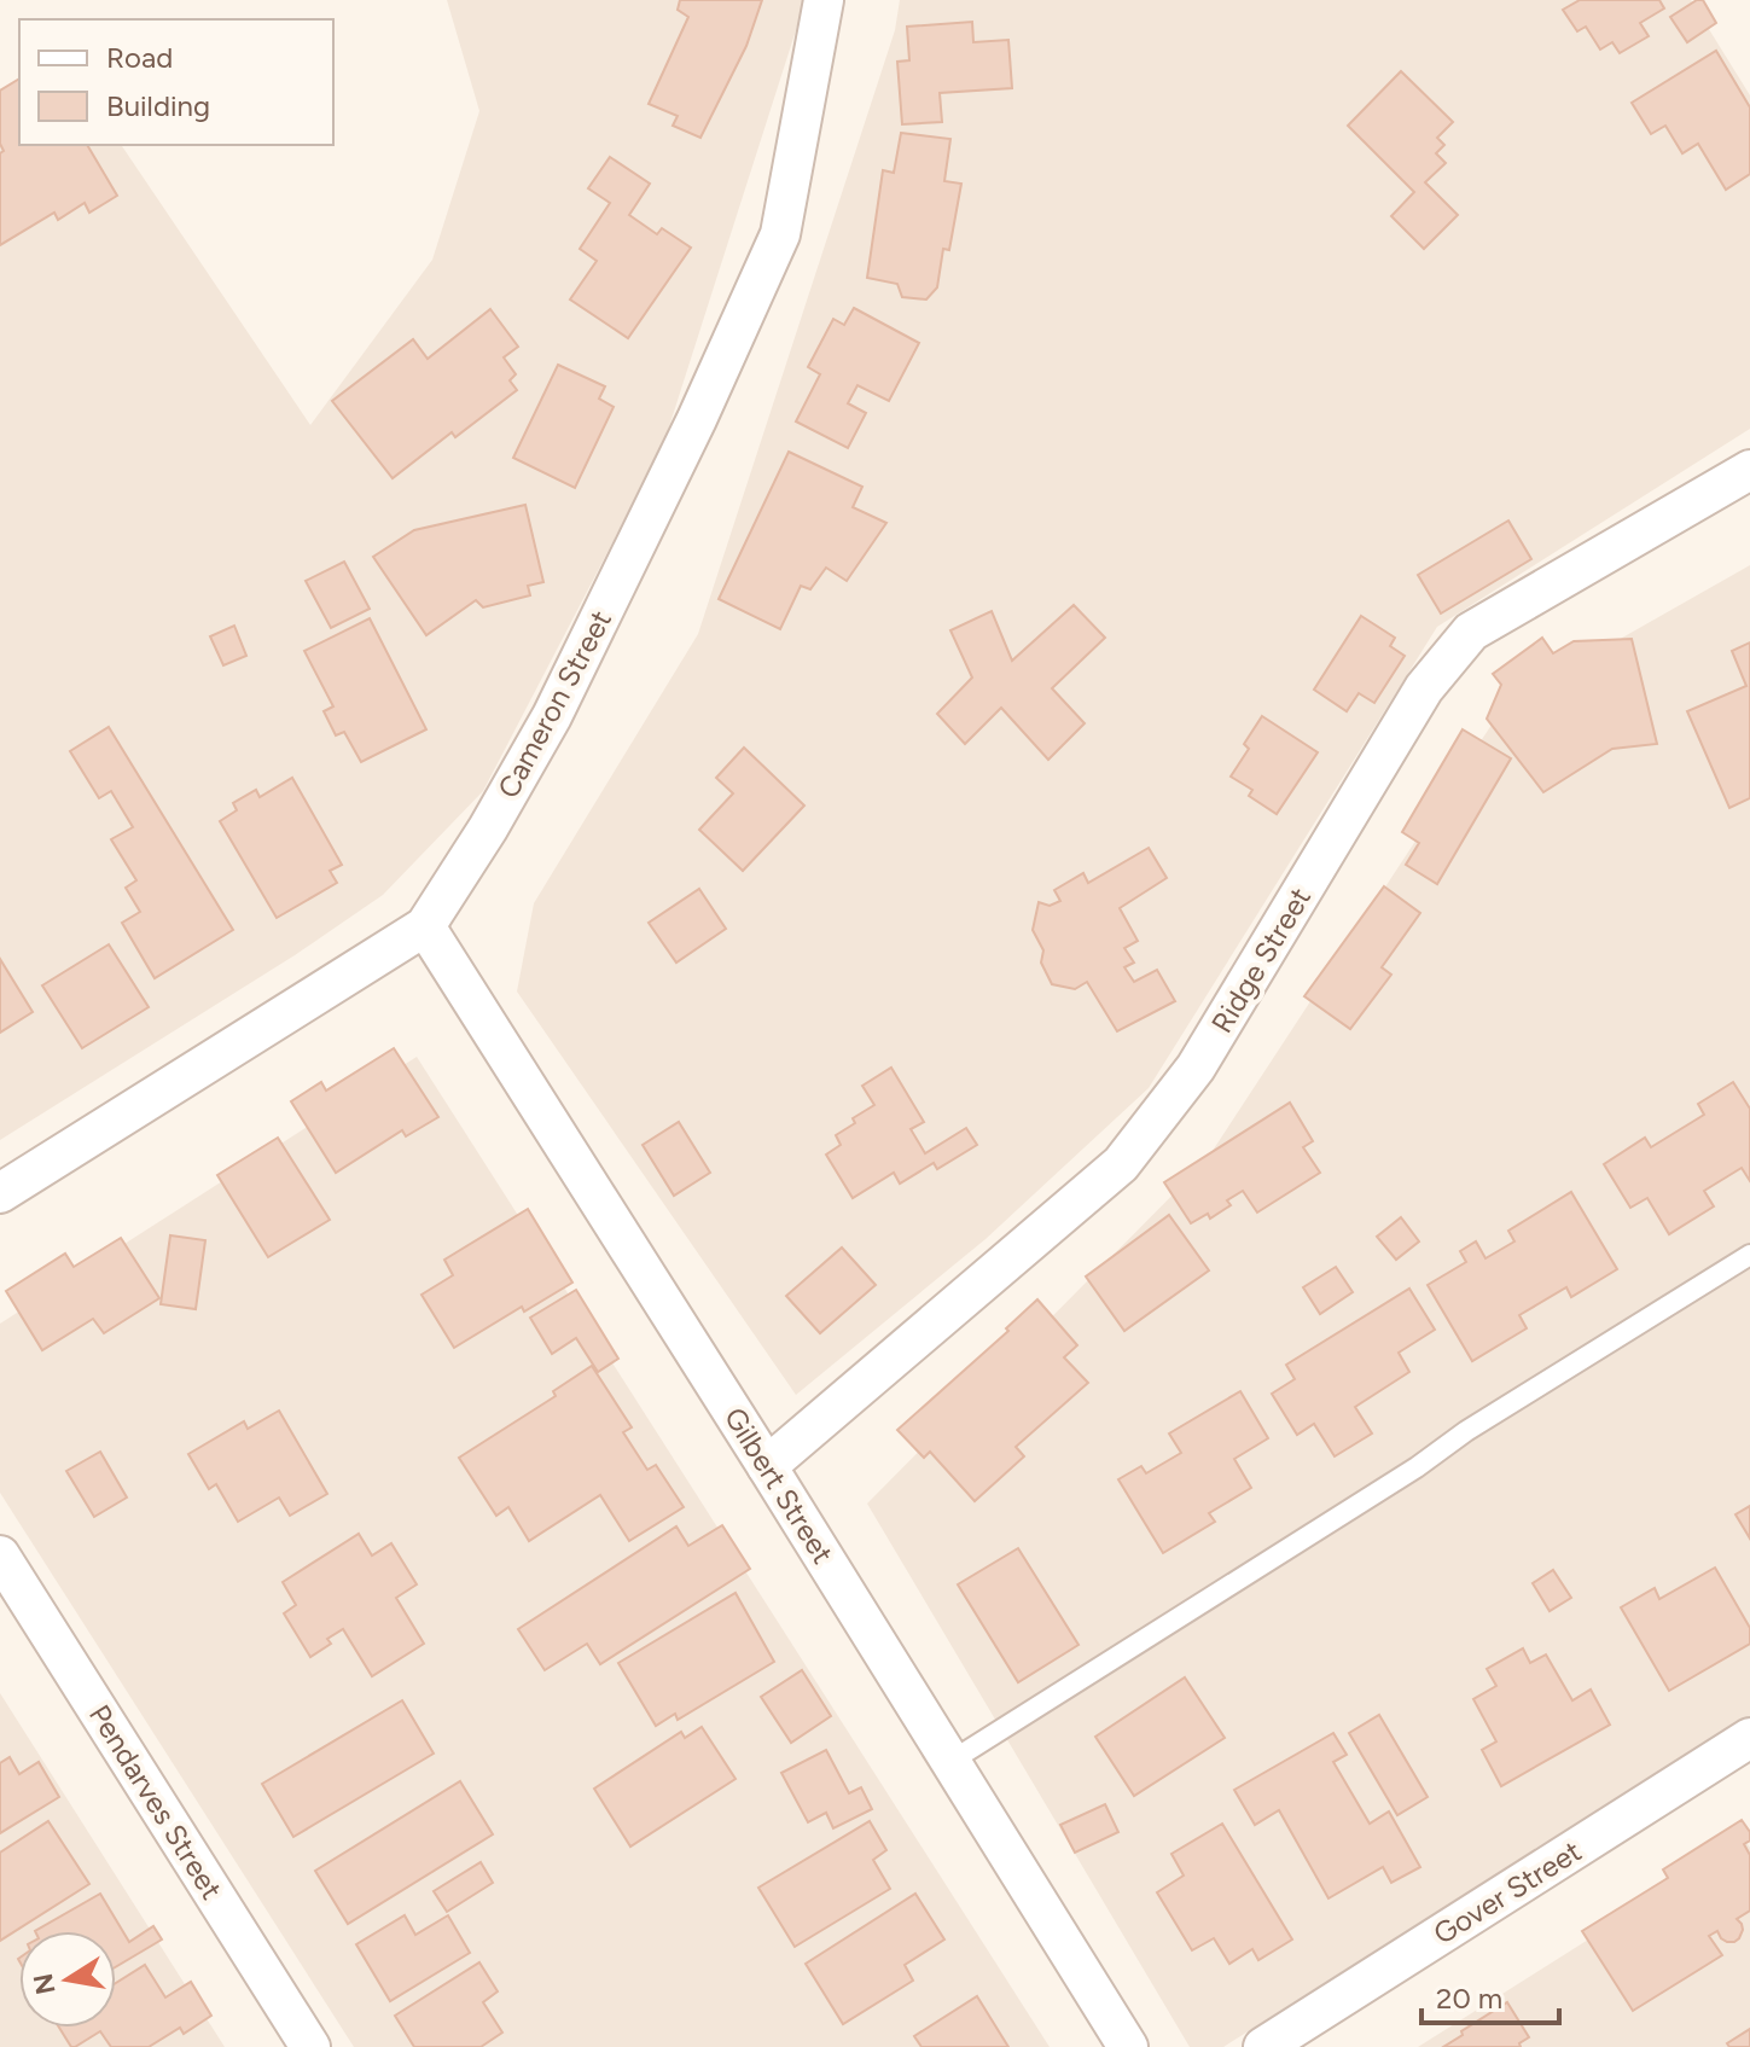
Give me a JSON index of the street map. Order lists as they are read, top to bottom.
{
  "streets": {
    "street": [
      "Cameron Street",
      "Ridge Street",
      "Gilbert Street",
      "Pendarves Street",
      "Gover Street"
    ]
  },
  "crossings": [
    ["Cameron Street", "Gilbert Street"],
    ["Ridge Street", "Gilbert Street"]
  ],
  "legend": ["Road", "Building"],
  "scale_bar": "20 m",
  "north": "left"
}
